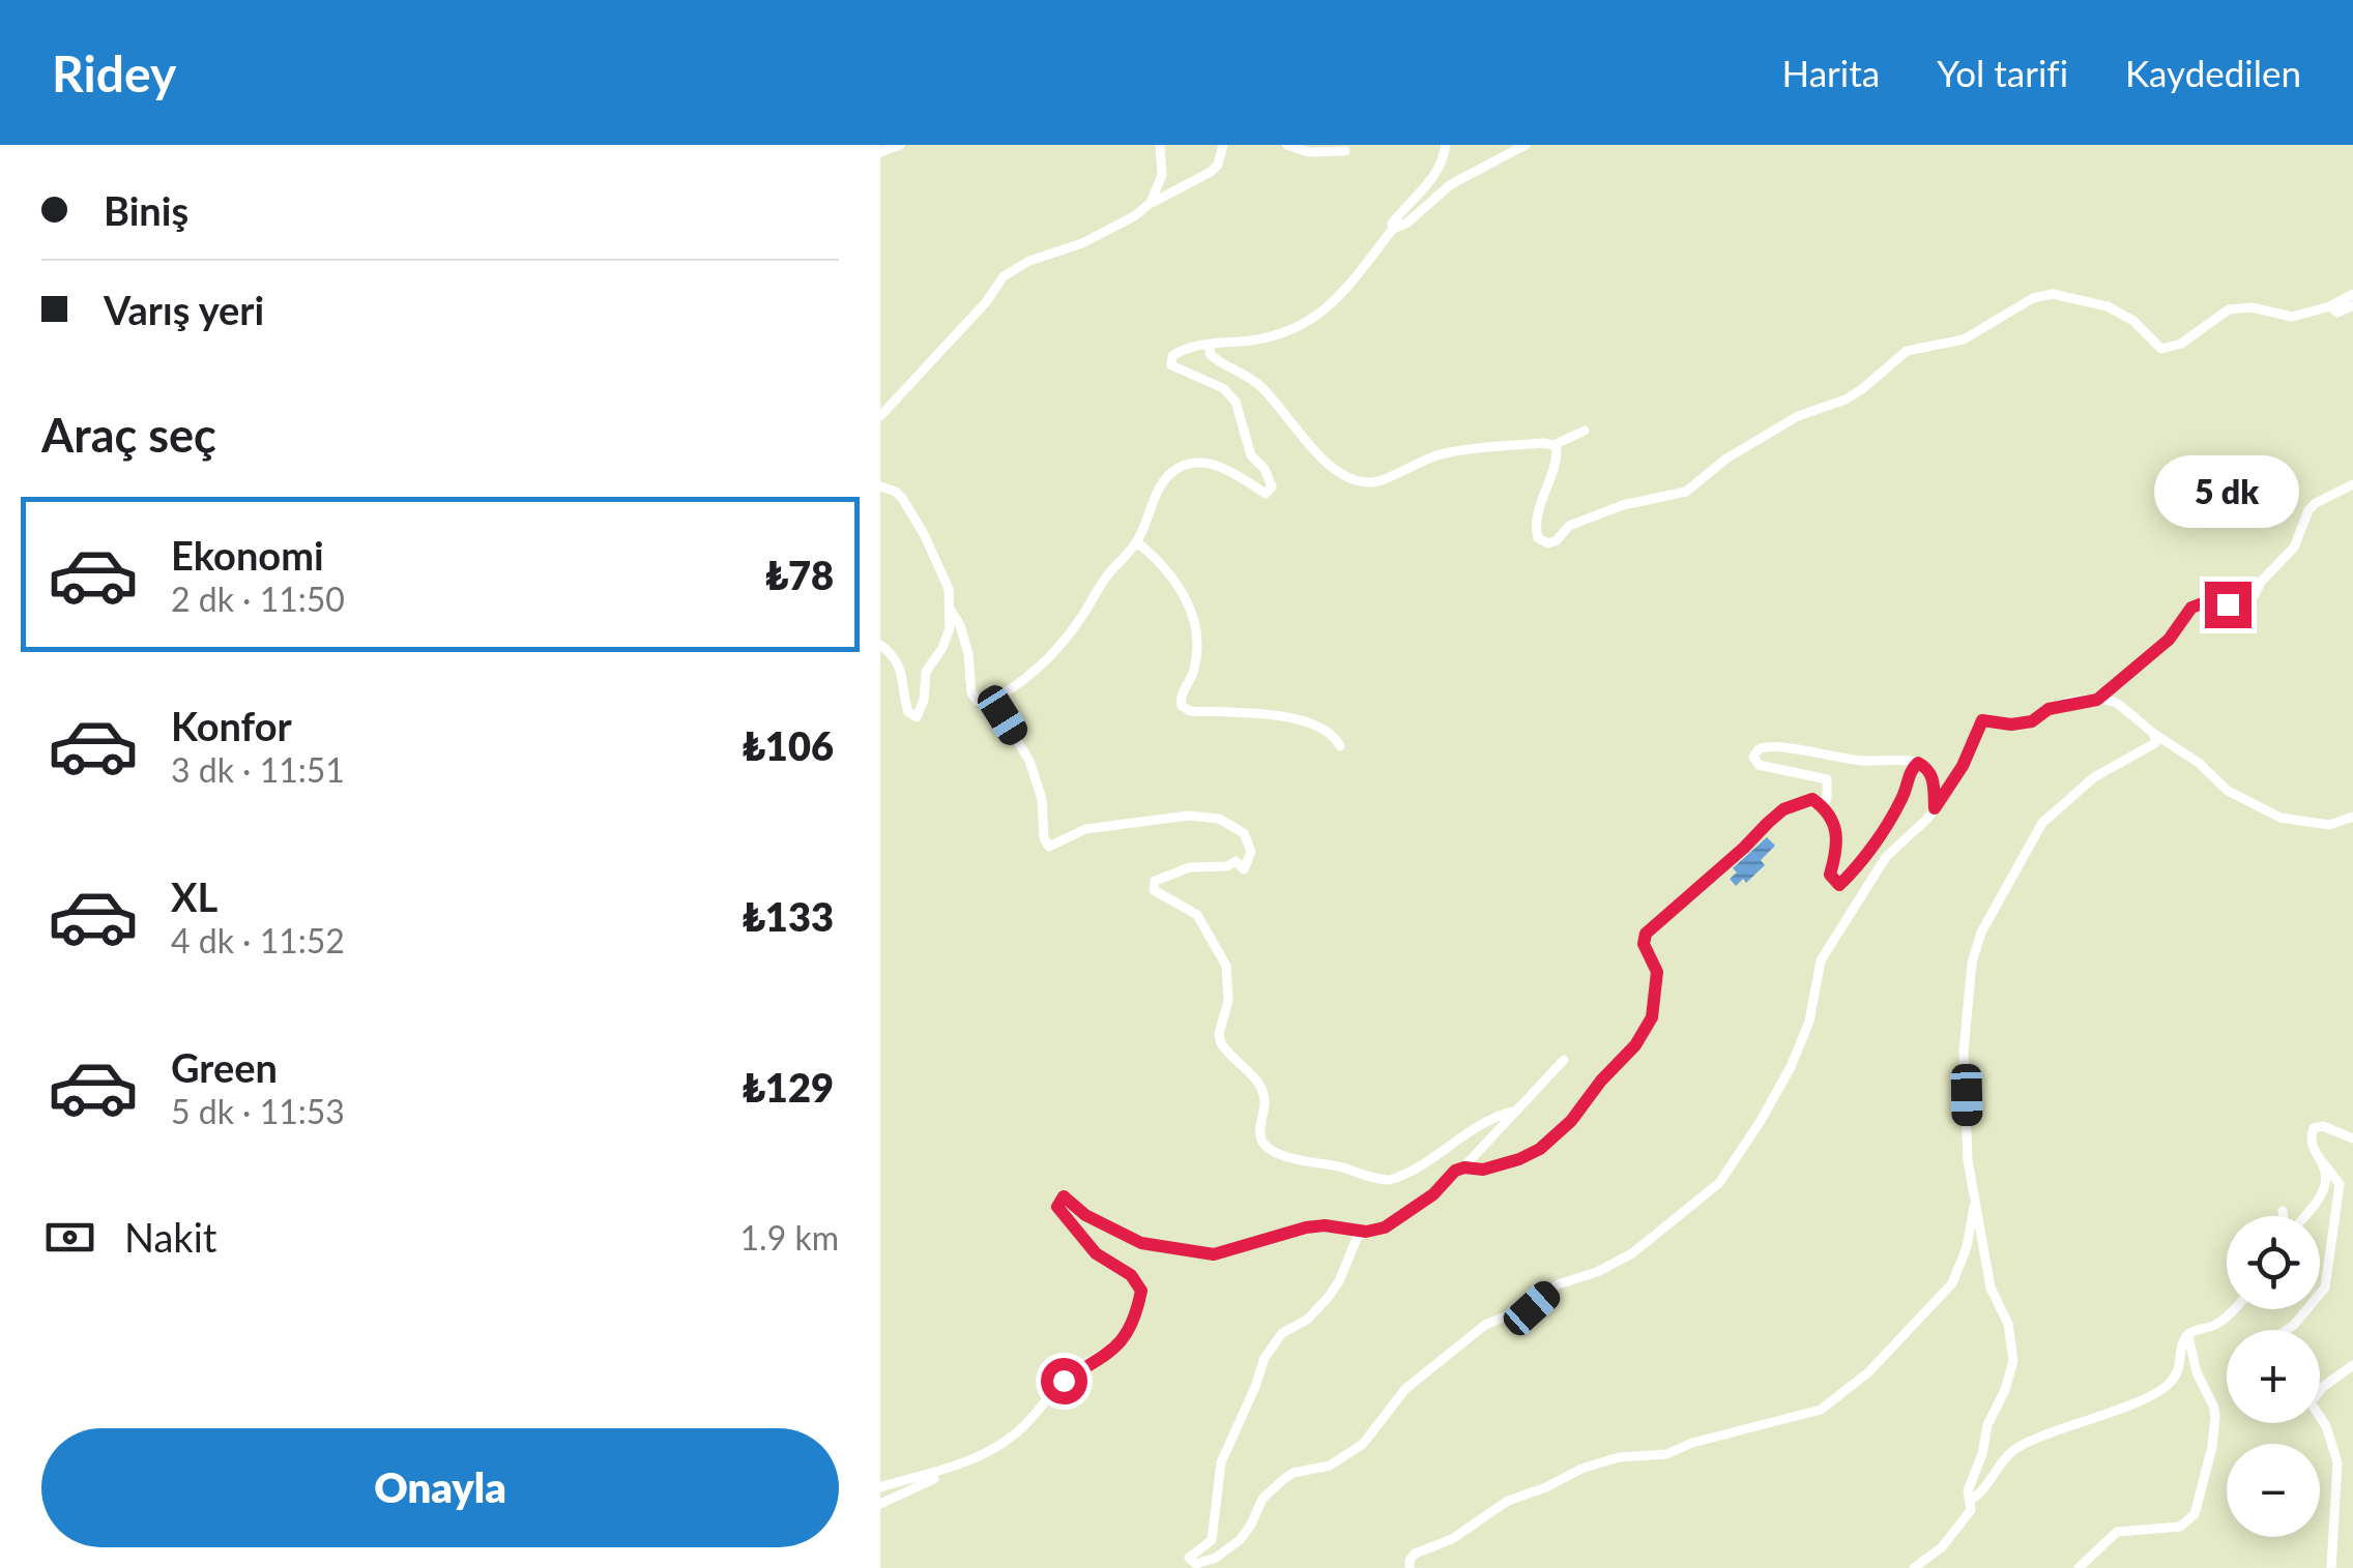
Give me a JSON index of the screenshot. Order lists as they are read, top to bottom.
{
  "page": {
    "header": "Ridey",
    "nav": ["Harita", "Yol tarifi", "Kaydedilen"],
    "banner": ["Biniş", "Varış yeri"],
    "heading": "Araç seç",
    "bubble": "5 dk",
    "list": [
      {
        "name": "Ekonomi",
        "note": "2 dk · 11:50",
        "value": "₺78"
      },
      {
        "name": "Konfor",
        "note": "3 dk · 11:51",
        "value": "₺106"
      },
      {
        "name": "XL",
        "note": "4 dk · 11:52",
        "value": "₺133"
      },
      {
        "name": "Green",
        "note": "5 dk · 11:53",
        "value": "₺129"
      }
    ],
    "pay": ["Nakit", "1.9 km"],
    "map_buttons": ["+", "−"],
    "buttons": "Onayla"
  }
}
